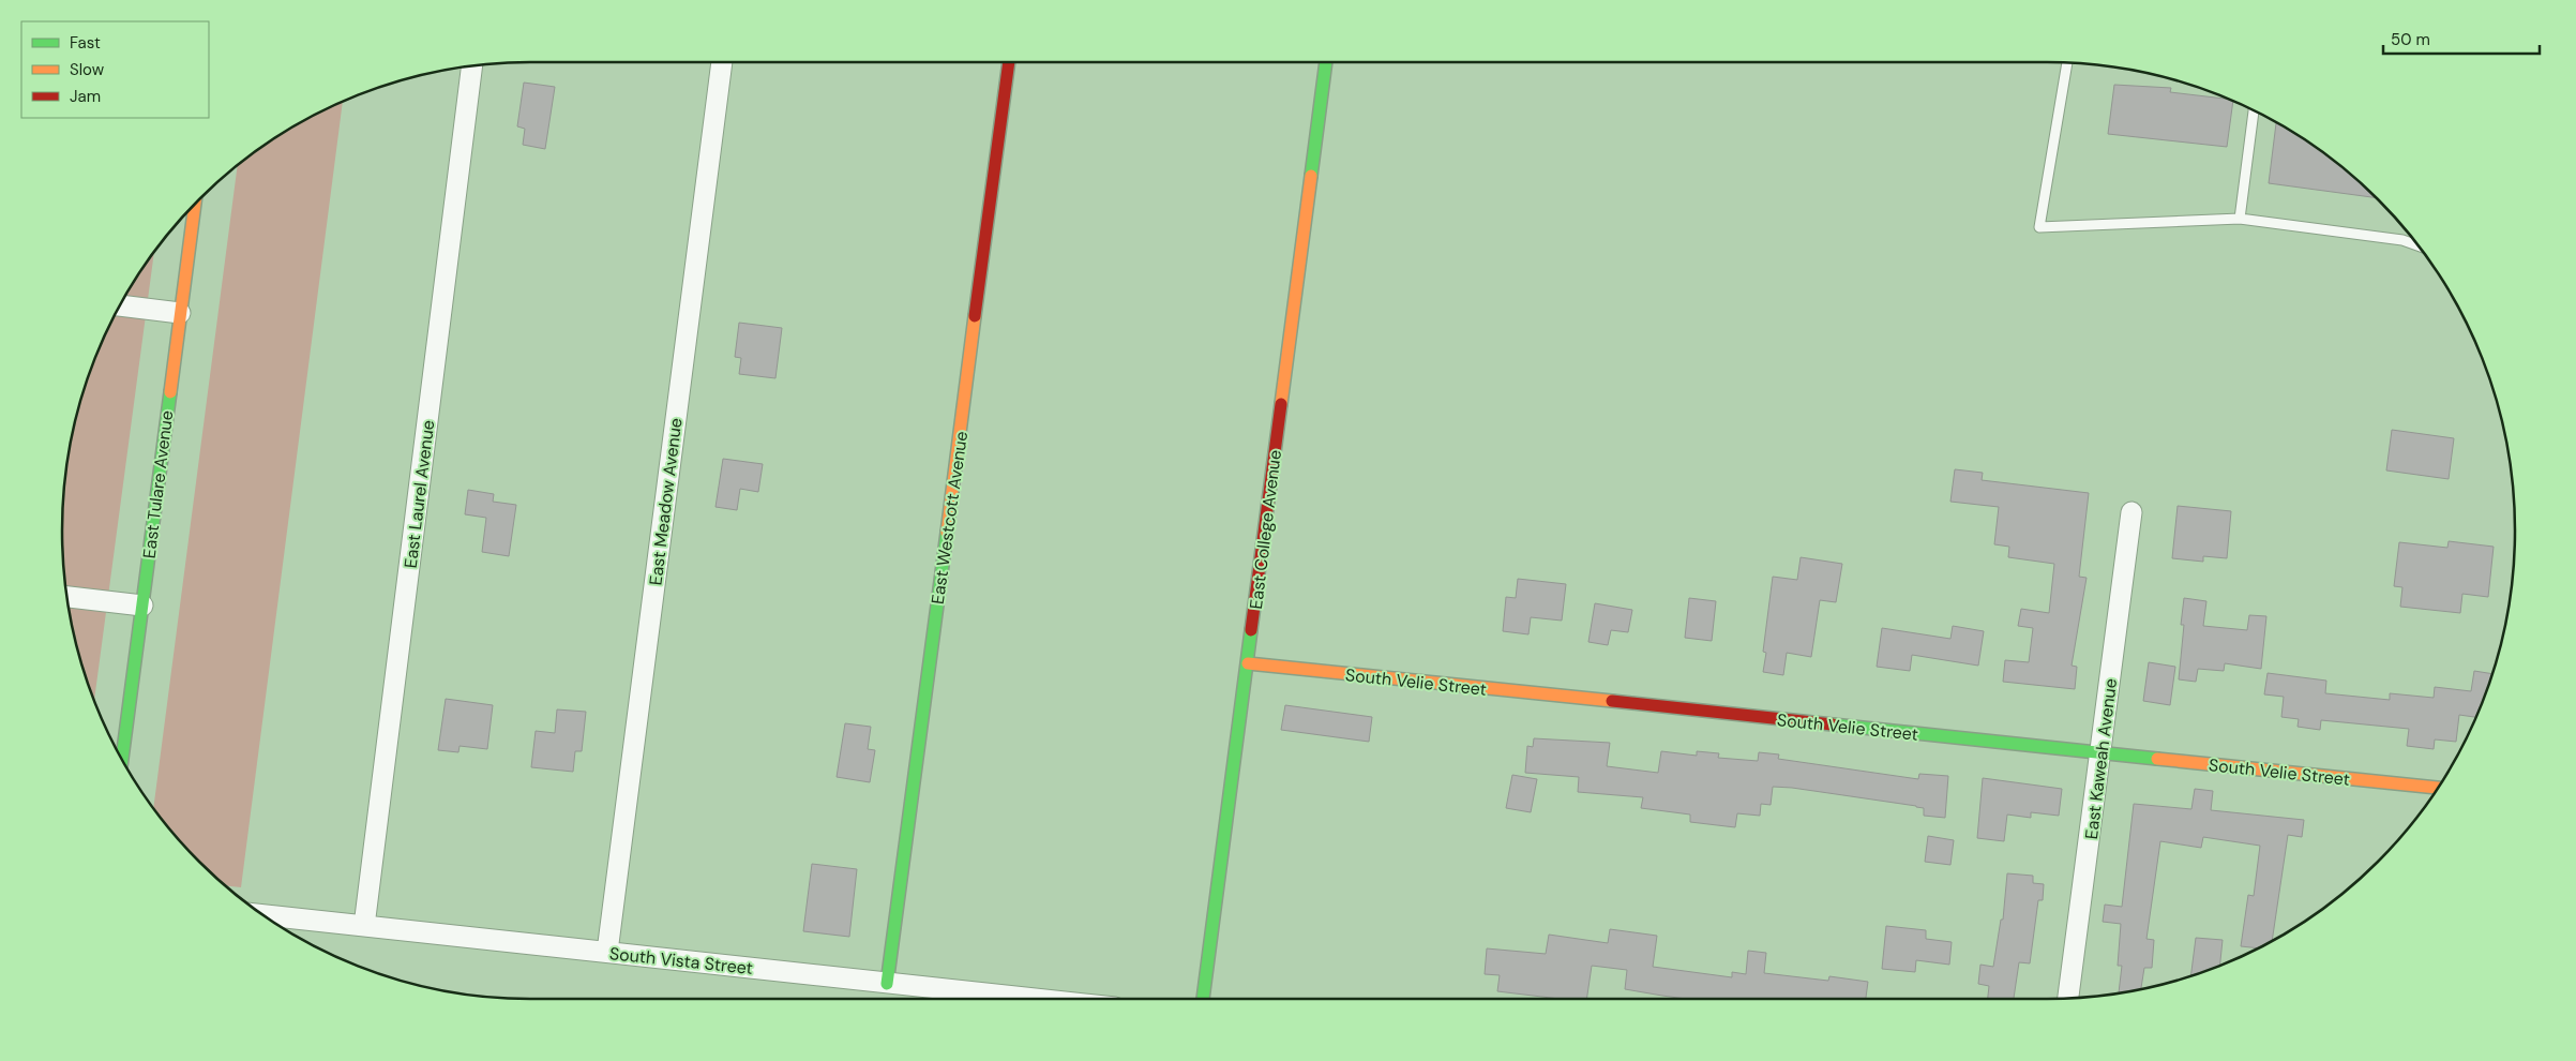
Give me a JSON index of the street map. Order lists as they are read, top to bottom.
{
  "streets": {
    "street": [
      "East Tulare Avenue",
      "East Laurel Avenue",
      "East Meadow Avenue",
      "East Westcott Avenue",
      "East College Avenue",
      "South Velie Street",
      "East Kaweah Avenue",
      "South Vista Street"
    ]
  },
  "crossings": [
    ["East Laurel Avenue", "South Vista Street"],
    ["East Meadow Avenue", "South Vista Street"],
    ["East Westcott Avenue", "South Vista Street"],
    ["East College Avenue", "South Velie Street"],
    ["South Velie Street", "East Kaweah Avenue"]
  ],
  "legend": ["Fast", "Slow", "Jam"],
  "scale_bar": "50 m"
}
